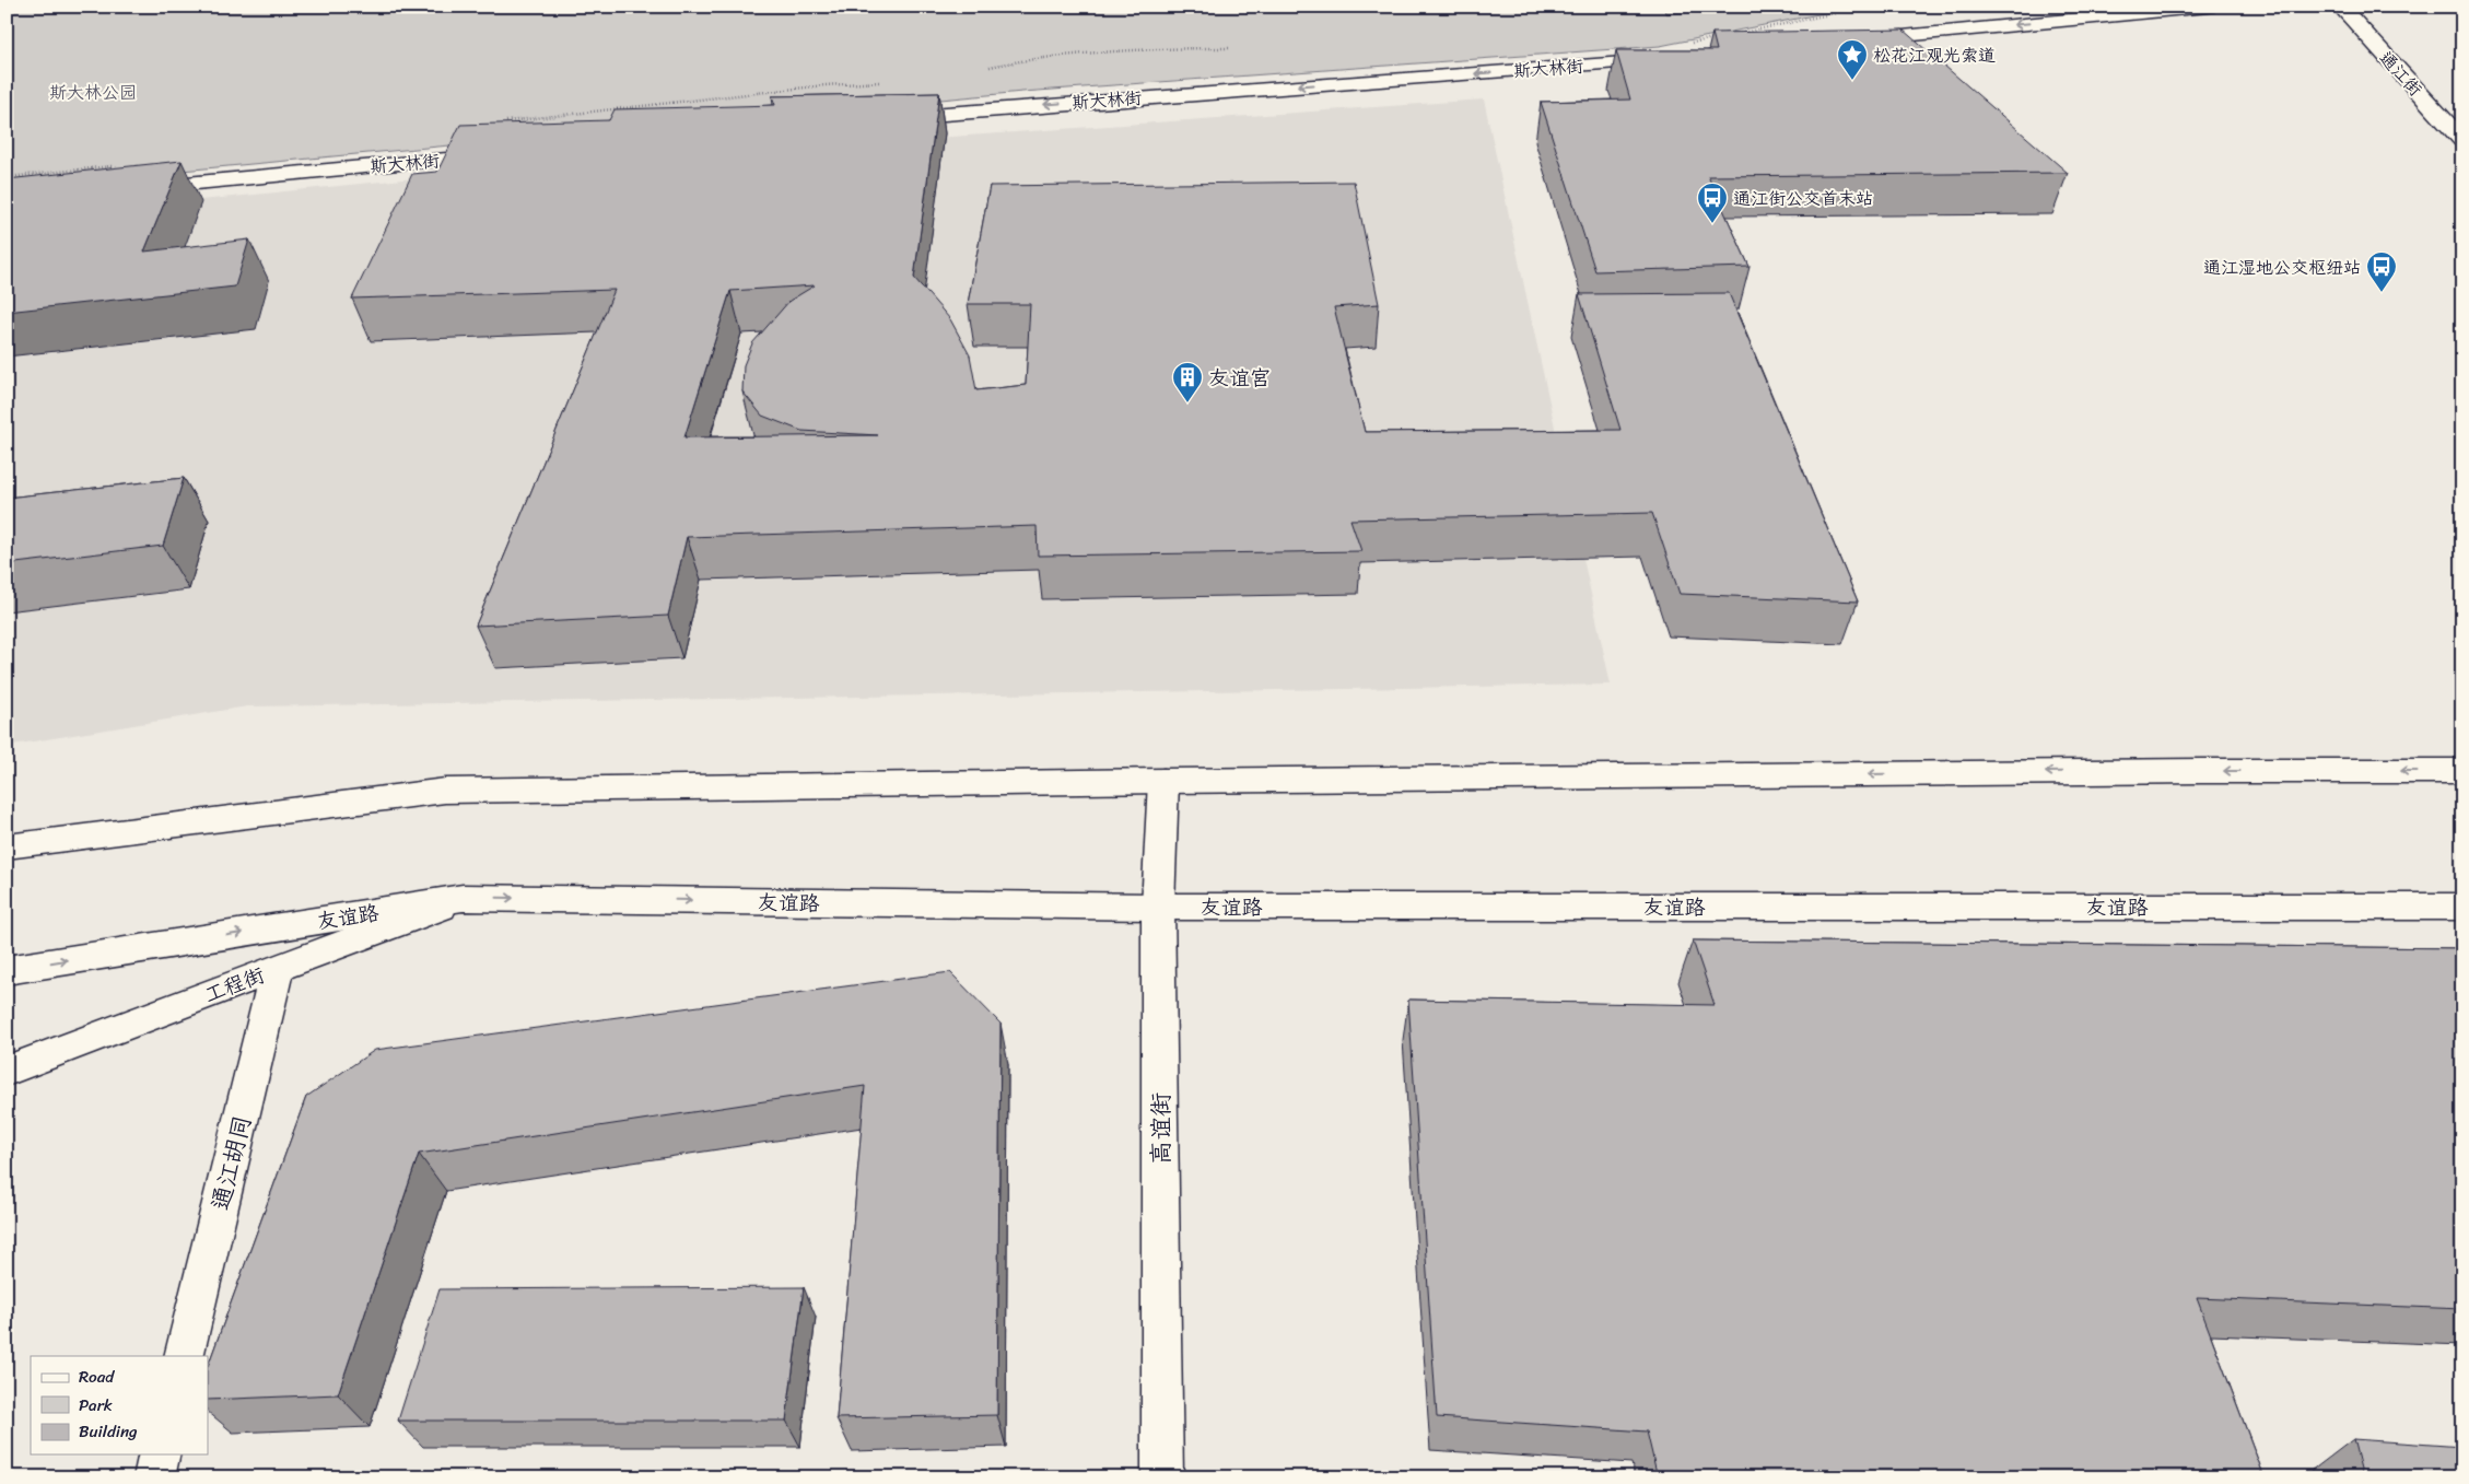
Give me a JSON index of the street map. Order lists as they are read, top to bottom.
{
  "streets": {
    "main road": [
      "斯大林街",
      "通江街",
      "友谊路",
      "工程街",
      "高谊街",
      "通江胡同"
    ]
  },
  "crossings": [
    ["友谊路", "工程街"],
    ["友谊路", "高谊街"],
    ["工程街", "通江胡同"]
  ],
  "one_way": ["斯大林街"],
  "parks": ["斯大林公园"],
  "places": {
    "place": ["松花江观光索道"],
    "bus stop": ["通江街公交首末站", "通江湿地公交枢纽站"],
    "building": ["友谊宫"]
  },
  "legend": ["Road", "Park", "Building"]
}
